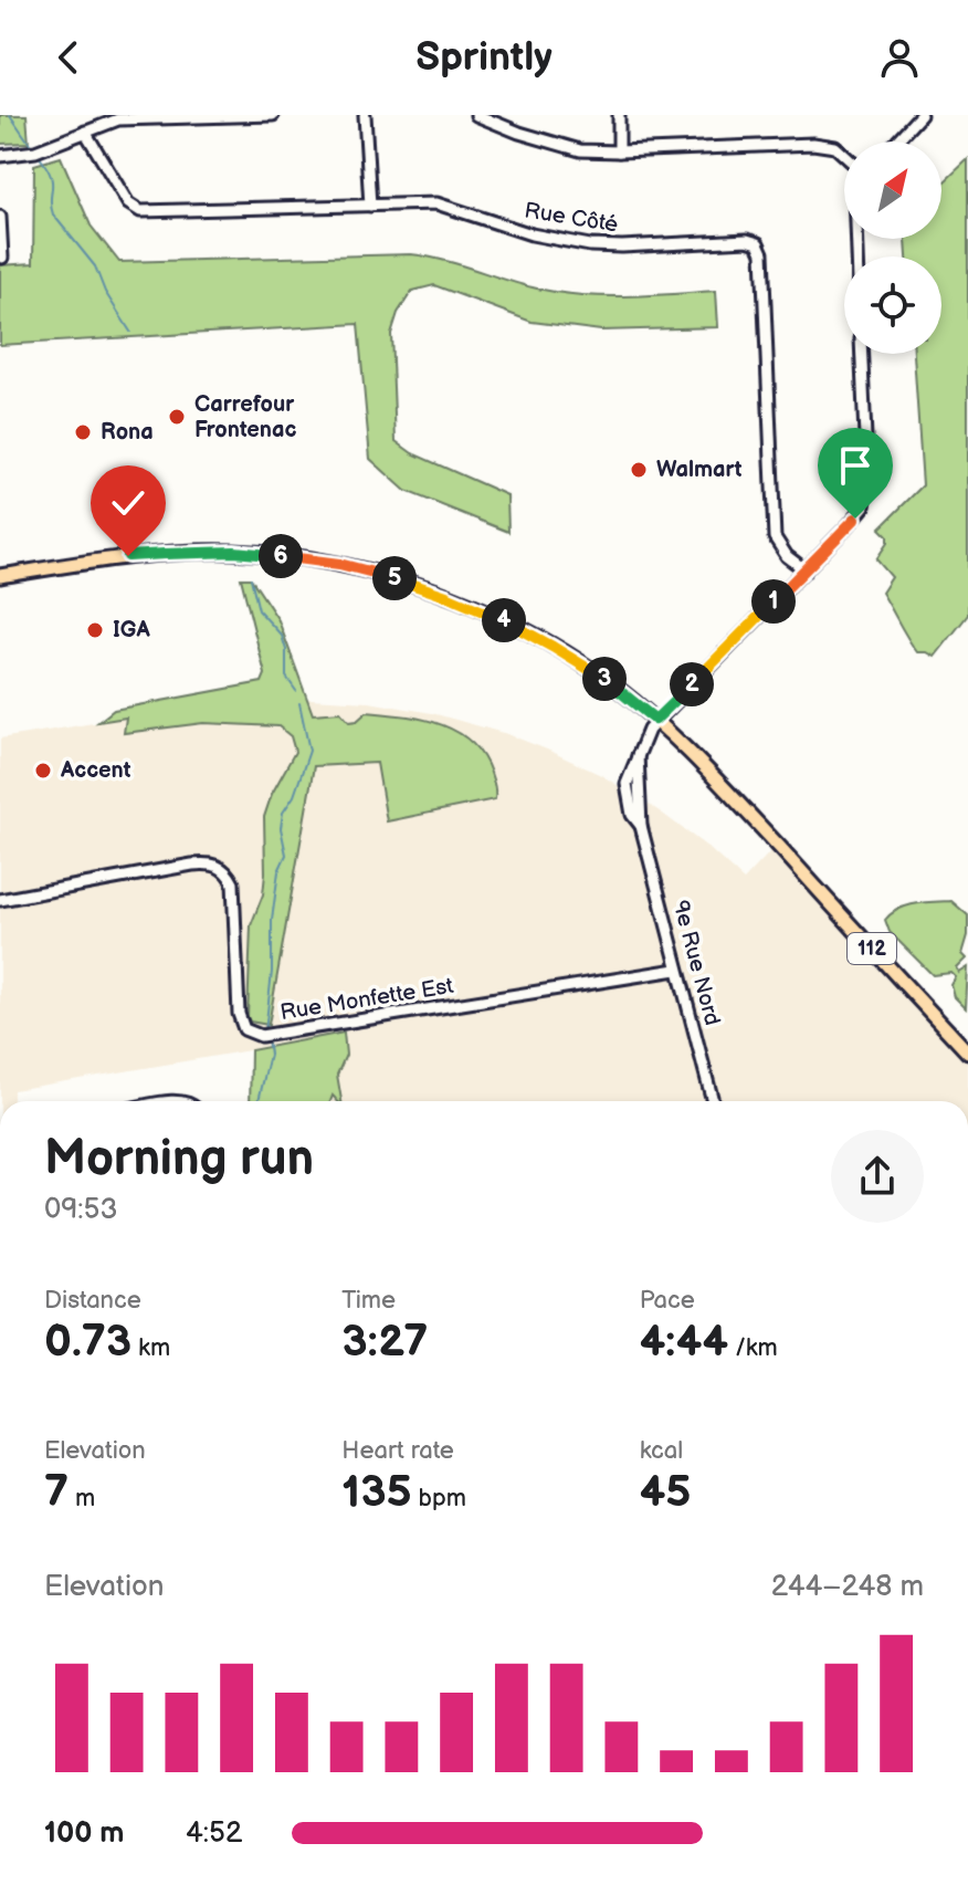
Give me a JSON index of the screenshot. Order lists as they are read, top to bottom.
{
  "streets": {
    "main road": ["112"],
    "street": ["Rue Côté", "9e Rue Nord", "Rue Monfette Est"]
  },
  "crossings": [
    ["Rue Côté", "9e Rue Nord"],
    ["112", "9e Rue Nord"],
    ["9e Rue Nord", "Rue Monfette Est"]
  ],
  "places": [
    "Carrefour Frontenac",
    "Rona",
    "Walmart",
    "IGA",
    "Accent"
  ],
  "north": "top right",
  "page": {
    "header": "Sprintly",
    "pins": [
      "6",
      "5",
      "1",
      "4",
      "3",
      "2"
    ],
    "heading": ["Morning run", "09:53"],
    "stats": [
      ["Distance", "0.73 km"],
      ["Time", "3:27"],
      ["Pace", "4:44 /km"],
      ["Elevation", "7 m"],
      ["Heart rate", "135 bpm"],
      ["kcal", "45"]
    ],
    "chart": ["Elevation", "244–248 m"],
    "list": [
      {
        "name": "100 m",
        "note": "4:52"
      }
    ]
  }
}
